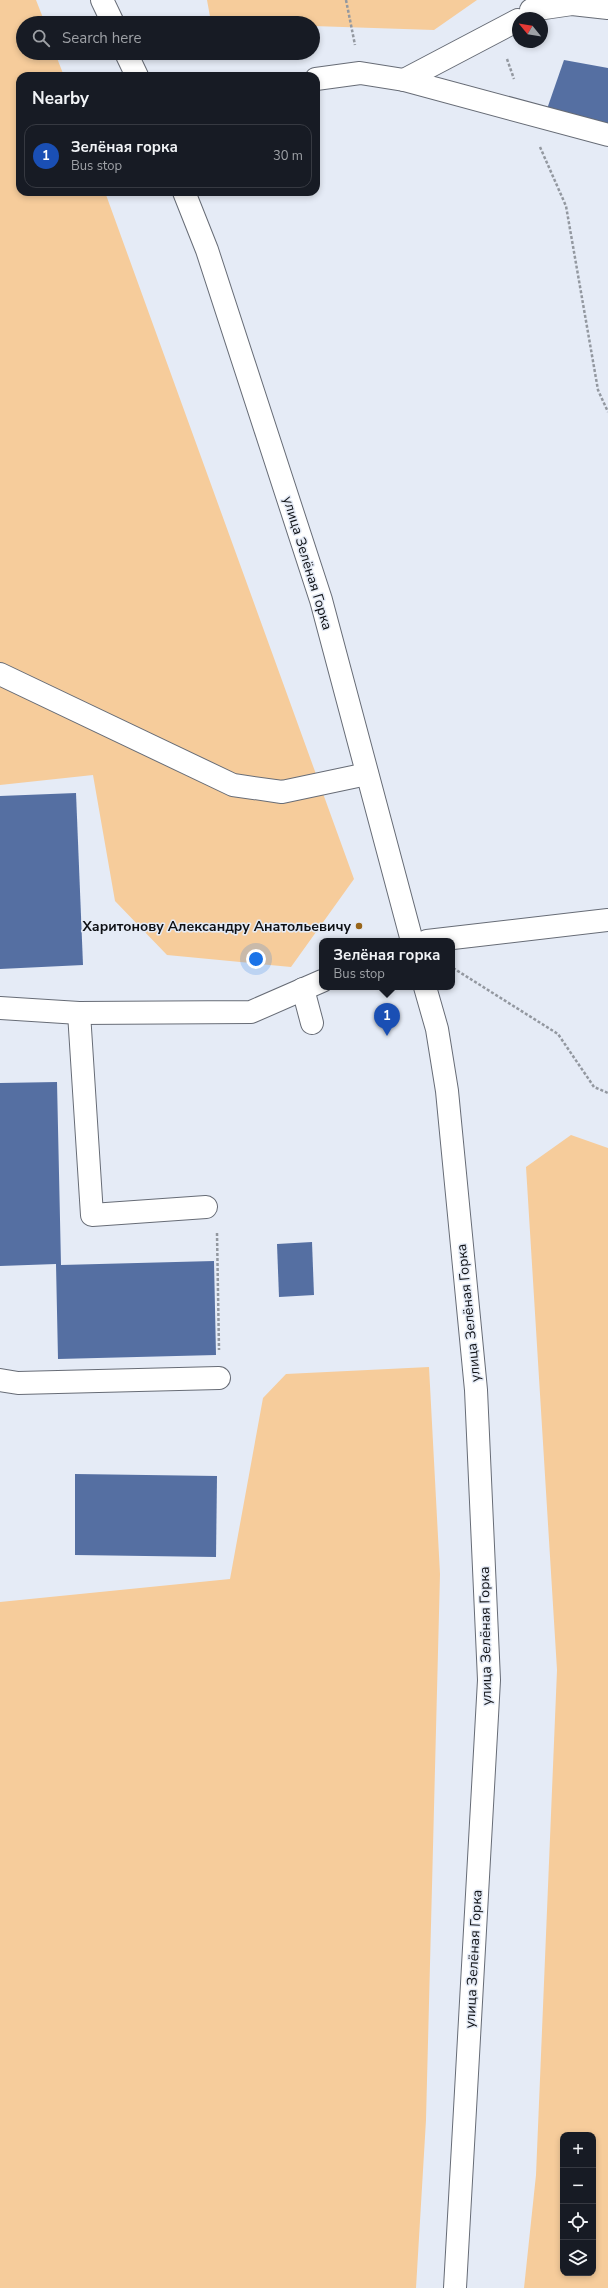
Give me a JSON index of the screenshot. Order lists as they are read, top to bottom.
{
  "streets": {
    "street": ["улица Зелёная Горка"]
  },
  "places": ["Харитонову Александру Анатольевичу"],
  "north": "top left",
  "page": {
    "search": "Search here",
    "heading": "Nearby",
    "list": [
      {
        "mark": "1",
        "name": "Зелёная горка",
        "note": "Bus stop",
        "value": "30 m"
      }
    ],
    "popup": ["Зелёная горка", "Bus stop"],
    "pins": "1",
    "map_buttons": ["+", "−"]
  }
}
